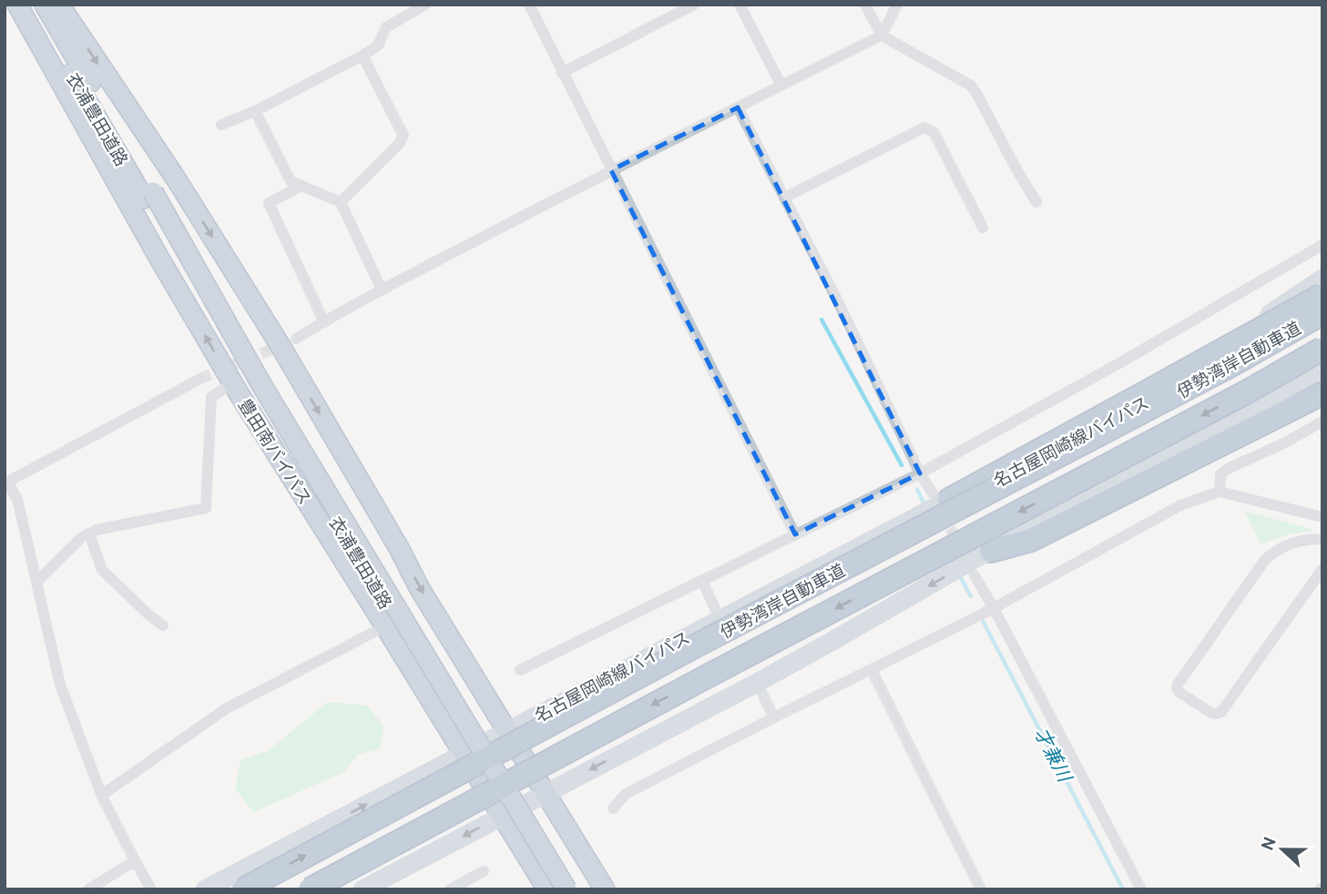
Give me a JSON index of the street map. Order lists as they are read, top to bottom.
{
  "streets": {
    "highway": ["衣浦豊田道路", "伊勢湾岸自動車道", "豊田南バイパス"],
    "main road": ["名古屋岡崎線バイパス"]
  },
  "crossings": [
    ["名古屋岡崎線バイパス", "豊田南バイパス"]
  ],
  "water": ["才兼川"],
  "north": "left"
}
